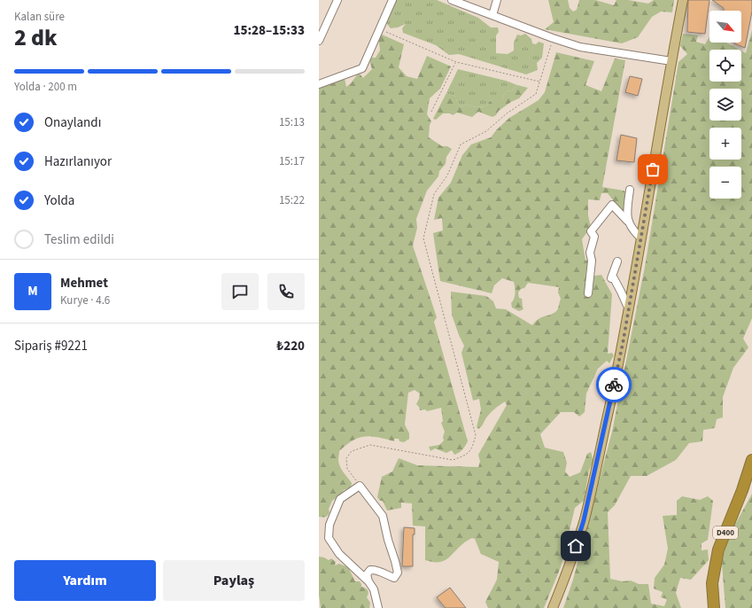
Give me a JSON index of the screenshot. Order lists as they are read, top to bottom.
{
  "streets": {
    "highway": ["D400"]
  },
  "north": "bottom right",
  "page": {
    "heading": ["2 dk", "Kalan süre", "15:28–15:33"],
    "panel": [
      "Mehmet",
      "Kurye · 4.6",
      "Sipariş #9221",
      "₺220"
    ],
    "map_buttons": ["+", "−"],
    "bar": "Yolda · 200 m",
    "list": [
      ["Onaylandı", "15:13"],
      ["Hazırlanıyor", "15:17"],
      ["Yolda", "15:22"],
      "Teslim edildi"
    ],
    "round": "M",
    "buttons": ["Yardım", "Paylaş"]
  }
}
